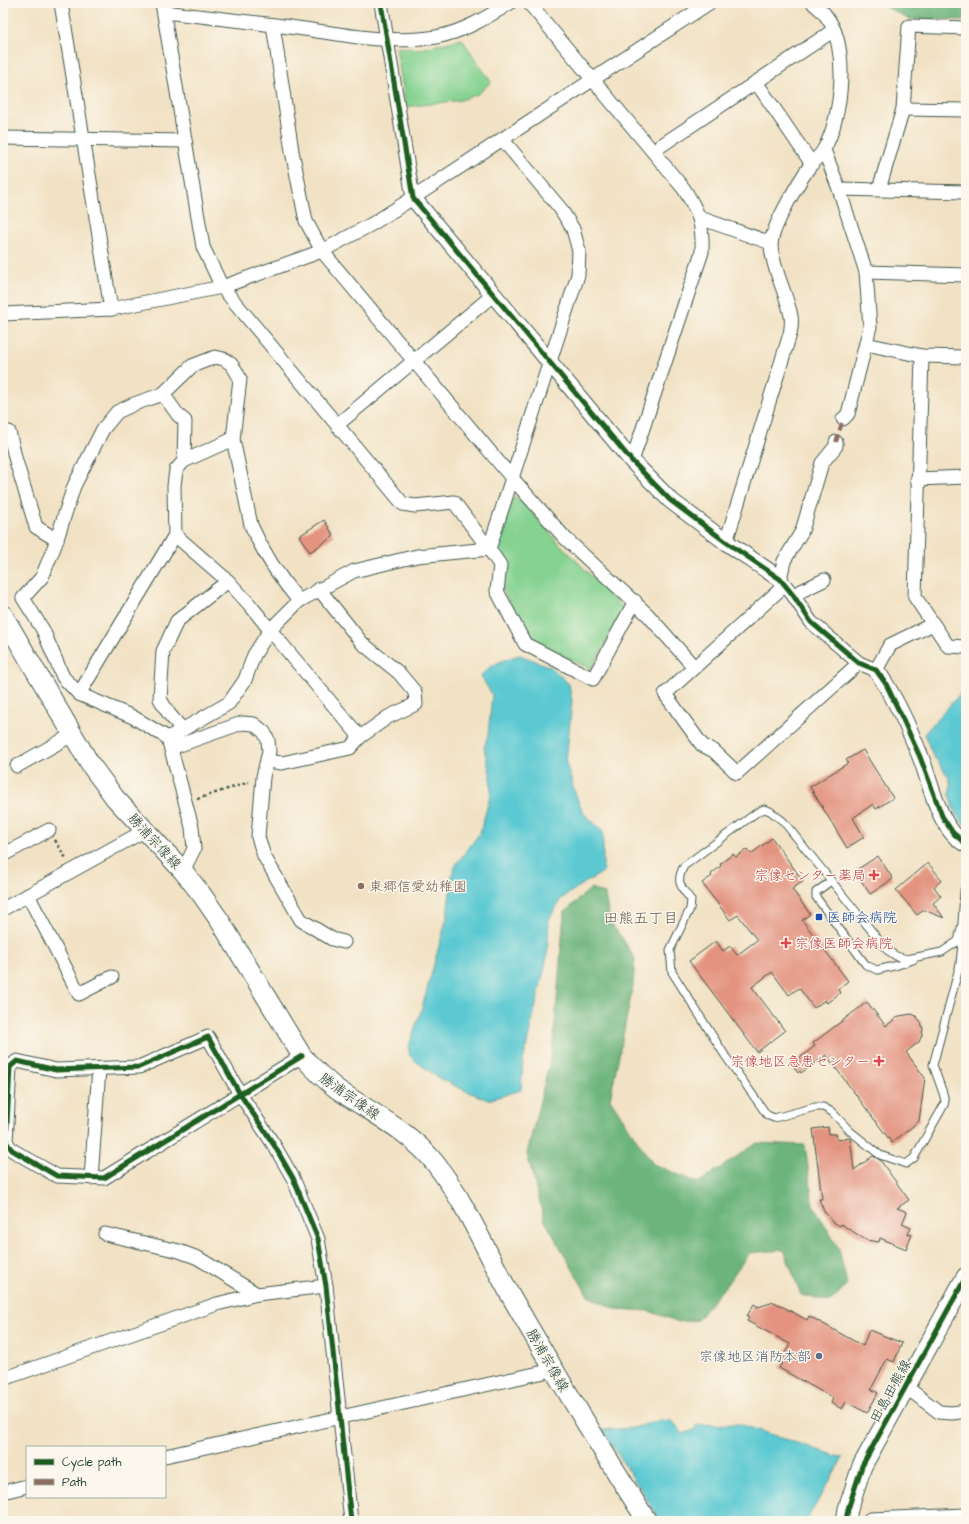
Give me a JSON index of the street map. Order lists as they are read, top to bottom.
{
  "streets": {
    "main road": ["勝浦宗像線", "田島田熊線"]
  },
  "districts": ["田熊五丁目"],
  "places": {
    "health": ["宗像センター薬局", "宗像医師会病院", "宗像地区急患センター"],
    "other": ["東郷信愛幼稚園", "宗像地区消防本部"],
    "transit": ["医師会病院"]
  },
  "legend": ["Cycle path", "Path"]
}
